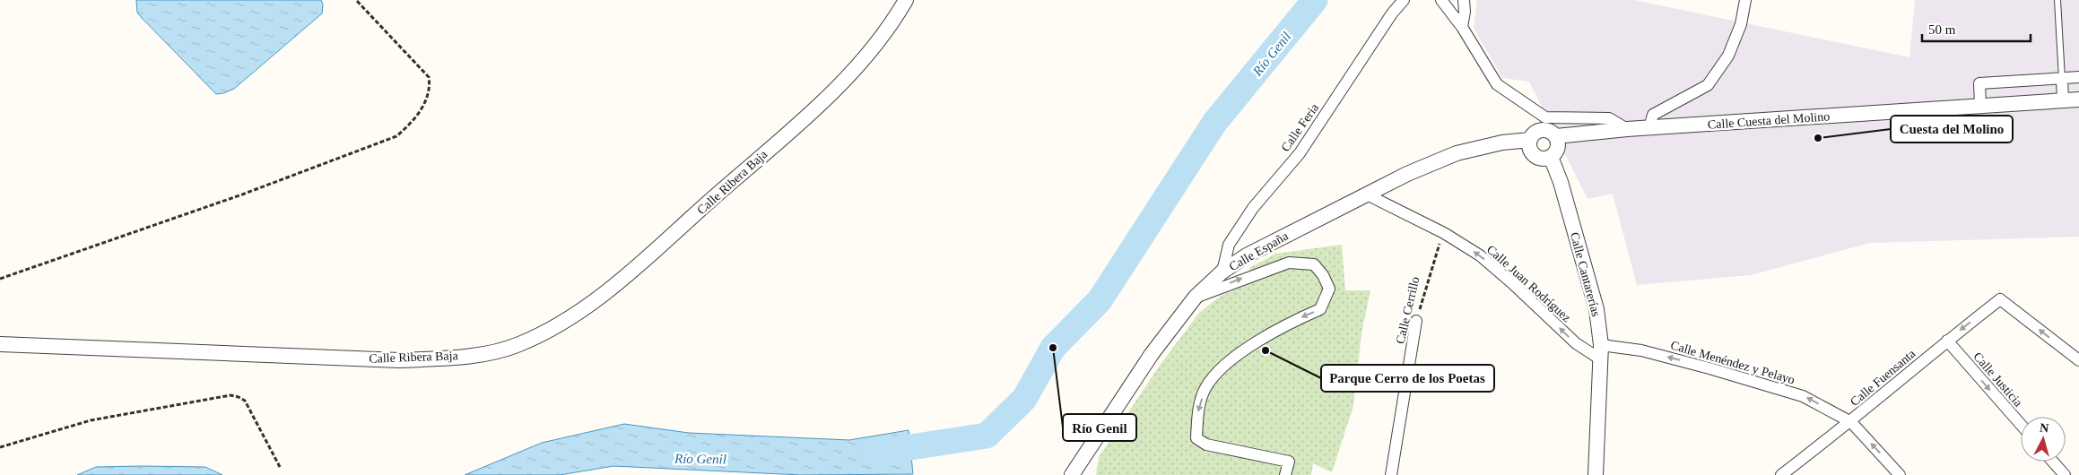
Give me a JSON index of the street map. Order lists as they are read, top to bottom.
{
  "streets": {
    "street": [
      "Calle Cuesta del Molino",
      "Calle Feria",
      "Calle Ribera Baja",
      "Calle España",
      "Calle Cantarerías",
      "Calle Juan Rodríguez",
      "Calle Cerrillo",
      "Calle Menéndez y Pelayo",
      "Calle Fuensanta",
      "Calle Justicia"
    ]
  },
  "crossings": [
    ["Calle Cuesta del Molino", "Calle España"],
    ["Calle Cuesta del Molino", "Calle Cantarerías"],
    ["Calle Feria", "Calle España"],
    ["Calle España", "Calle Cantarerías"],
    ["Calle España", "Calle Juan Rodríguez"],
    ["Calle Cantarerías", "Calle Juan Rodríguez"],
    ["Calle Cantarerías", "Calle Menéndez y Pelayo"],
    ["Calle Juan Rodríguez", "Calle Cerrillo"],
    ["Calle Juan Rodríguez", "Calle Menéndez y Pelayo"],
    ["Calle Menéndez y Pelayo", "Calle Fuensanta"],
    ["Calle Fuensanta", "Calle Justicia"]
  ],
  "one_way": ["Calle Juan Rodríguez", "Calle Menéndez y Pelayo", "Calle Justicia"],
  "water": ["Río Genil"],
  "places": ["Cuesta del Molino", "Río Genil", "Parque Cerro de los Poetas"],
  "scale_bar": "50 m",
  "north": "top"
}
